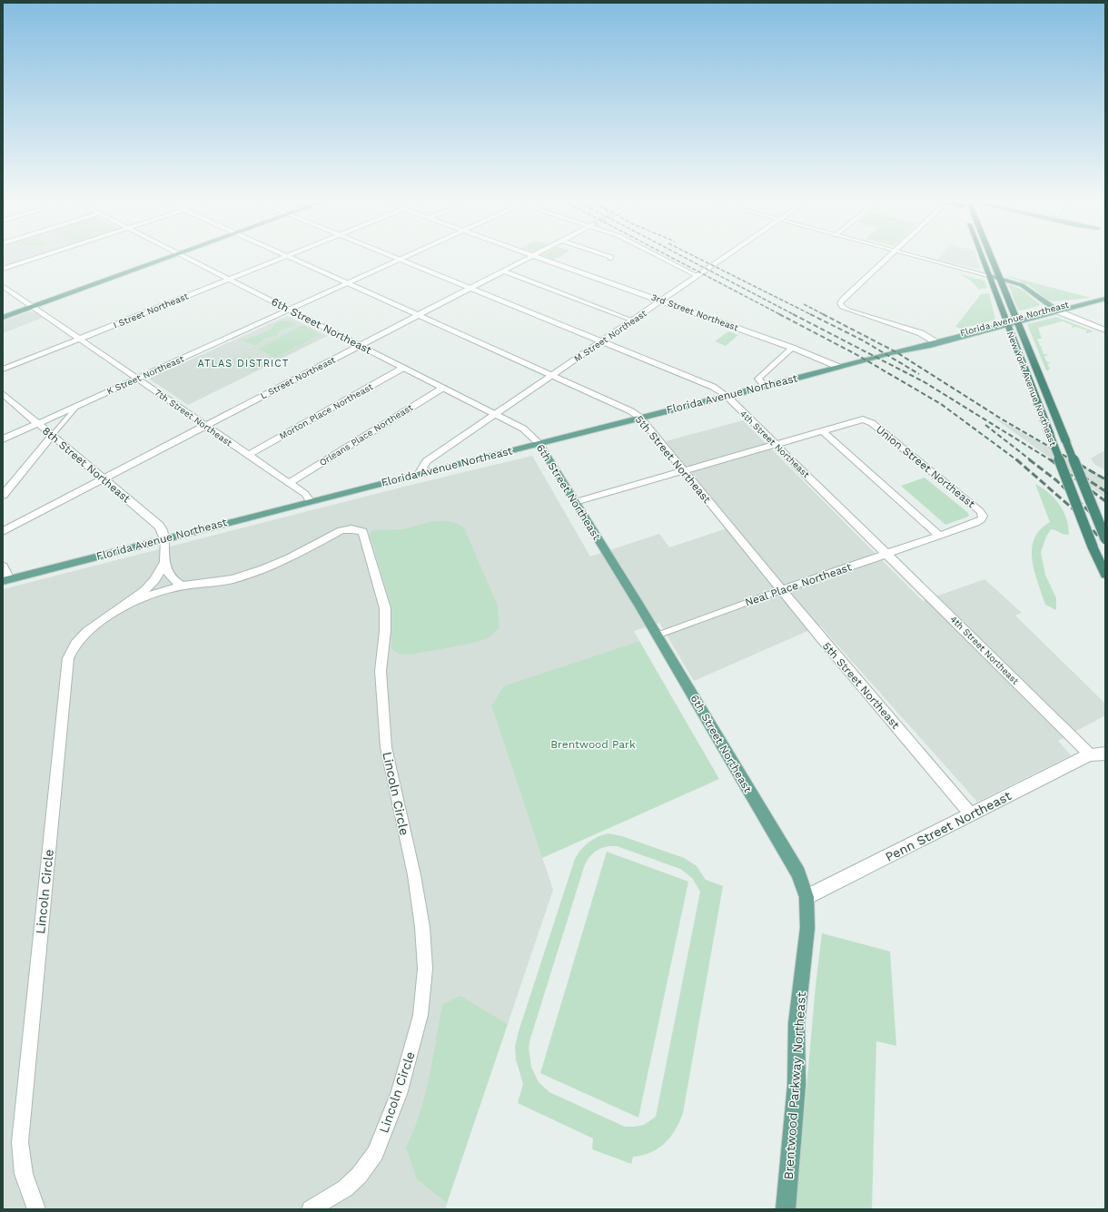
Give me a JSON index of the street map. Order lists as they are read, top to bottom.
{
  "streets": {
    "highway": ["New York Avenue Northeast"],
    "main road": ["Florida Avenue Northeast", "6th Street Northeast", "Brentwood Parkway Northeast"],
    "street": [
      "I Street Northeast",
      "3rd Street Northeast",
      "M Street Northeast",
      "K Street Northeast",
      "L Street Northeast",
      "Morton Place Northeast",
      "7th Street Northeast",
      "Orleans Place Northeast",
      "4th Street Northeast",
      "5th Street Northeast",
      "8th Street Northeast",
      "Union Street Northeast",
      "Neal Place Northeast",
      "Lincoln Circle",
      "Penn Street Northeast"
    ]
  },
  "crossings": [
    ["I Street Northeast", "6th Street Northeast"],
    ["I Street Northeast", "7th Street Northeast"],
    ["3rd Street Northeast", "Florida Avenue Northeast"],
    ["3rd Street Northeast", "M Street Northeast"],
    ["Florida Avenue Northeast", "6th Street Northeast"],
    ["Florida Avenue Northeast", "M Street Northeast"],
    ["Florida Avenue Northeast", "New York Avenue Northeast"],
    ["Florida Avenue Northeast", "7th Street Northeast"],
    ["Florida Avenue Northeast", "4th Street Northeast"],
    ["Florida Avenue Northeast", "5th Street Northeast"],
    ["Florida Avenue Northeast", "8th Street Northeast"],
    ["6th Street Northeast", "M Street Northeast"],
    ["6th Street Northeast", "K Street Northeast"],
    ["6th Street Northeast", "L Street Northeast"],
    ["6th Street Northeast", "Morton Place Northeast"],
    ["6th Street Northeast", "Orleans Place Northeast"],
    ["6th Street Northeast", "Neal Place Northeast"],
    ["6th Street Northeast", "Penn Street Northeast"],
    ["6th Street Northeast", "Brentwood Parkway Northeast"],
    ["M Street Northeast", "4th Street Northeast"],
    ["M Street Northeast", "5th Street Northeast"],
    ["K Street Northeast", "7th Street Northeast"],
    ["K Street Northeast", "4th Street Northeast"],
    ["K Street Northeast", "5th Street Northeast"],
    ["K Street Northeast", "8th Street Northeast"],
    ["L Street Northeast", "7th Street Northeast"],
    ["L Street Northeast", "4th Street Northeast"],
    ["L Street Northeast", "5th Street Northeast"],
    ["L Street Northeast", "8th Street Northeast"],
    ["Morton Place Northeast", "7th Street Northeast"],
    ["7th Street Northeast", "Orleans Place Northeast"],
    ["4th Street Northeast", "Neal Place Northeast"],
    ["4th Street Northeast", "Penn Street Northeast"],
    ["5th Street Northeast", "Neal Place Northeast"],
    ["5th Street Northeast", "Penn Street Northeast"],
    ["Union Street Northeast", "Neal Place Northeast"],
    ["Penn Street Northeast", "Brentwood Parkway Northeast"]
  ],
  "districts": ["ATLAS DISTRICT"],
  "parks": ["Brentwood Park"]
}
